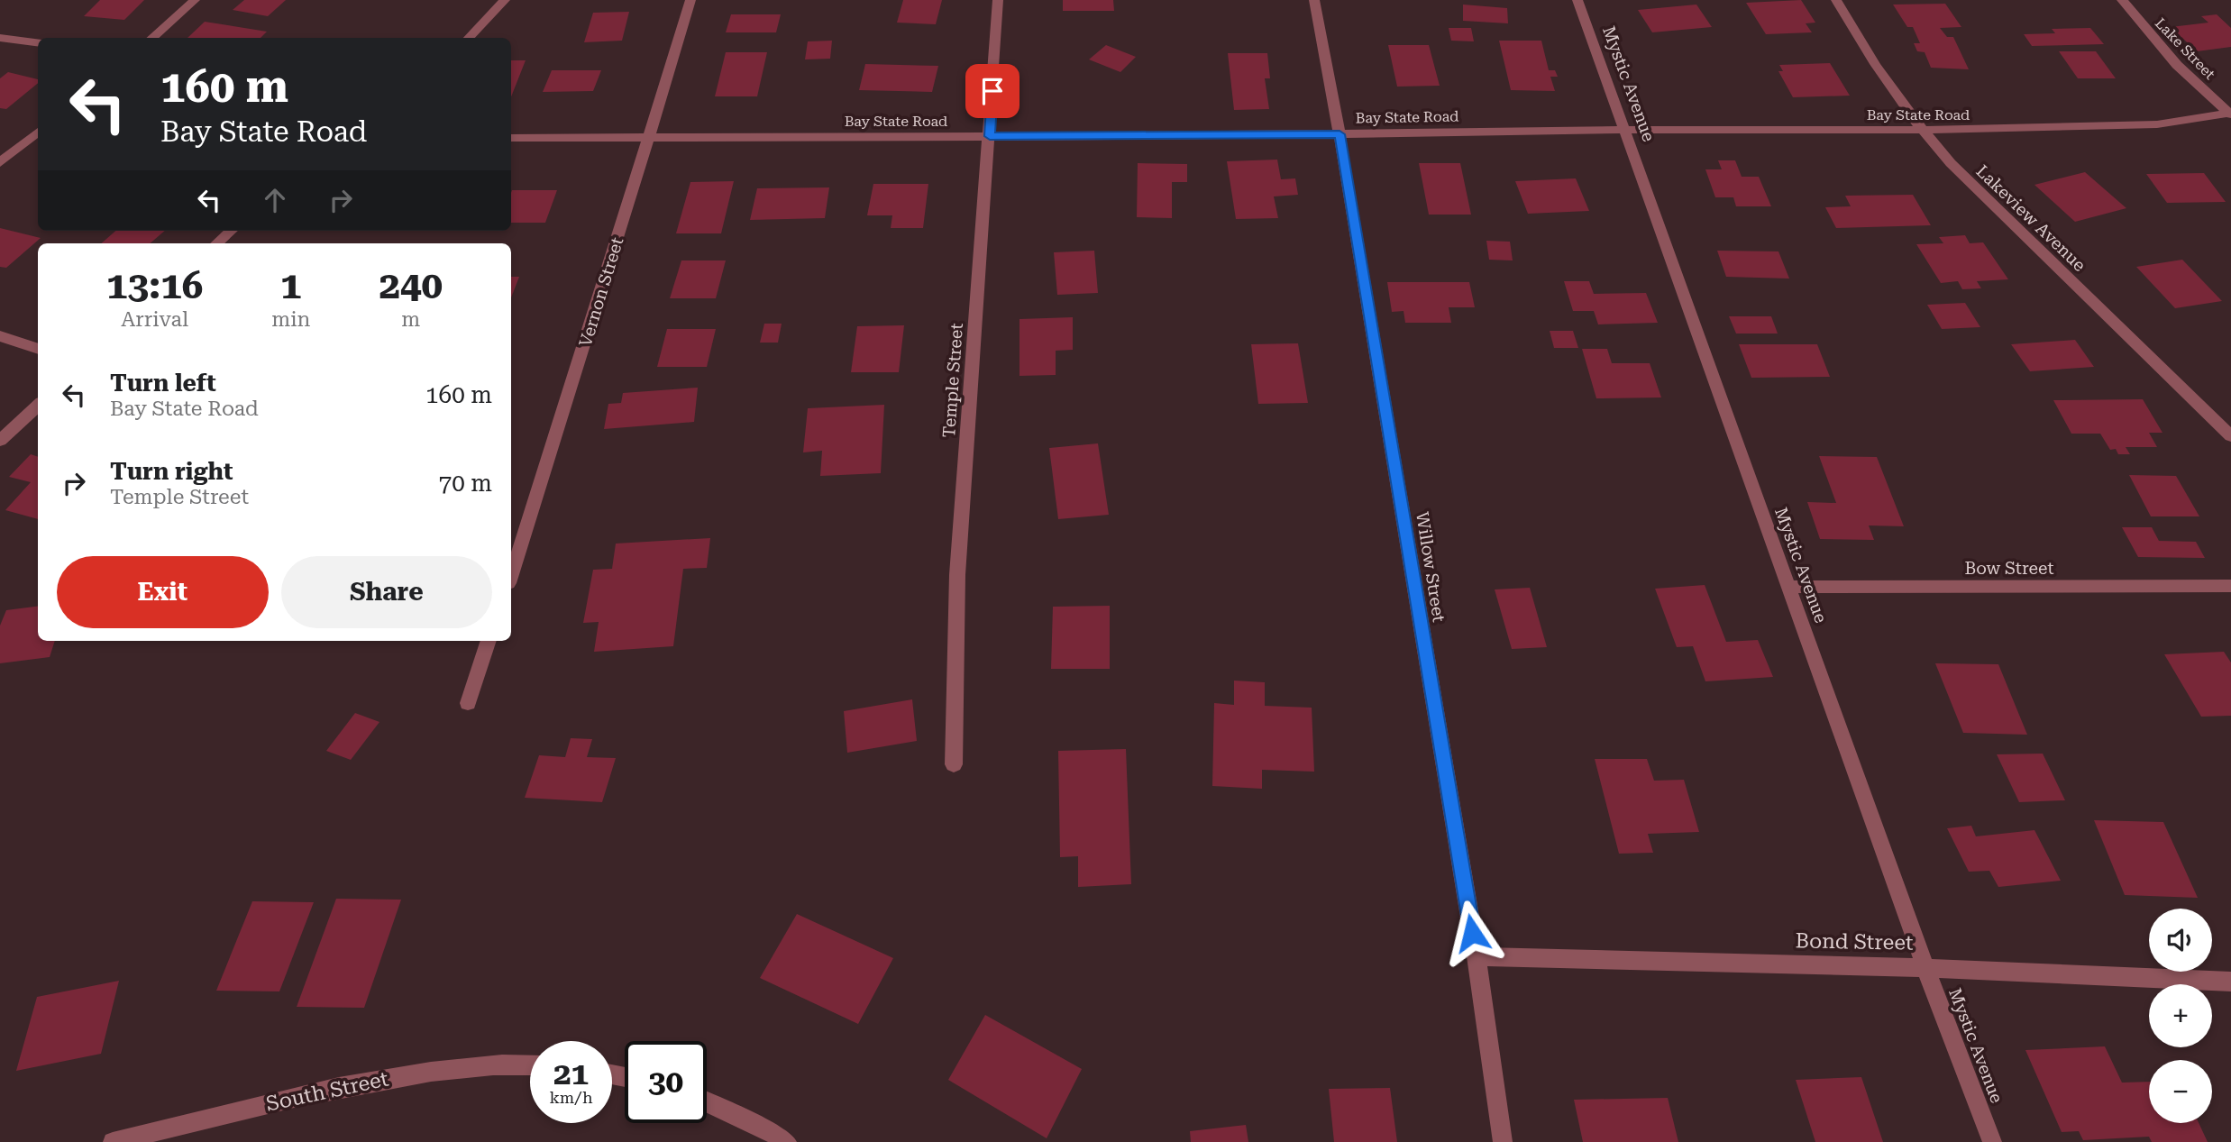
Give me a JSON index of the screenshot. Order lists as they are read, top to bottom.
{
  "streets": {
    "street": [
      "Lake Street",
      "Mystic Avenue",
      "Bay State Road",
      "Lakeview Avenue",
      "Vernon Street",
      "Temple Street",
      "Willow Street",
      "Bow Street",
      "Bond Street",
      "South Street"
    ]
  },
  "crossings": [
    ["Lake Street", "Bay State Road"],
    ["Mystic Avenue", "Bay State Road"],
    ["Mystic Avenue", "Bow Street"],
    ["Mystic Avenue", "Bond Street"],
    ["Bay State Road", "Lakeview Avenue"],
    ["Bay State Road", "Vernon Street"],
    ["Bay State Road", "Temple Street"],
    ["Bay State Road", "Willow Street"],
    ["Willow Street", "Bond Street"]
  ],
  "page": {
    "turn": ["160 m", "Bay State Road"],
    "eta": [
      "13:16",
      "Arrival",
      "1",
      "min",
      "240",
      "m"
    ],
    "list": [
      {
        "name": "Turn left",
        "note": "Bay State Road",
        "value": "160 m"
      },
      {
        "name": "Turn right",
        "note": "Temple Street",
        "value": "70 m"
      }
    ],
    "buttons": ["Exit", "Share"],
    "map_buttons": ["+", "−"],
    "speed": "21 km/h",
    "limit": "30"
  }
}
